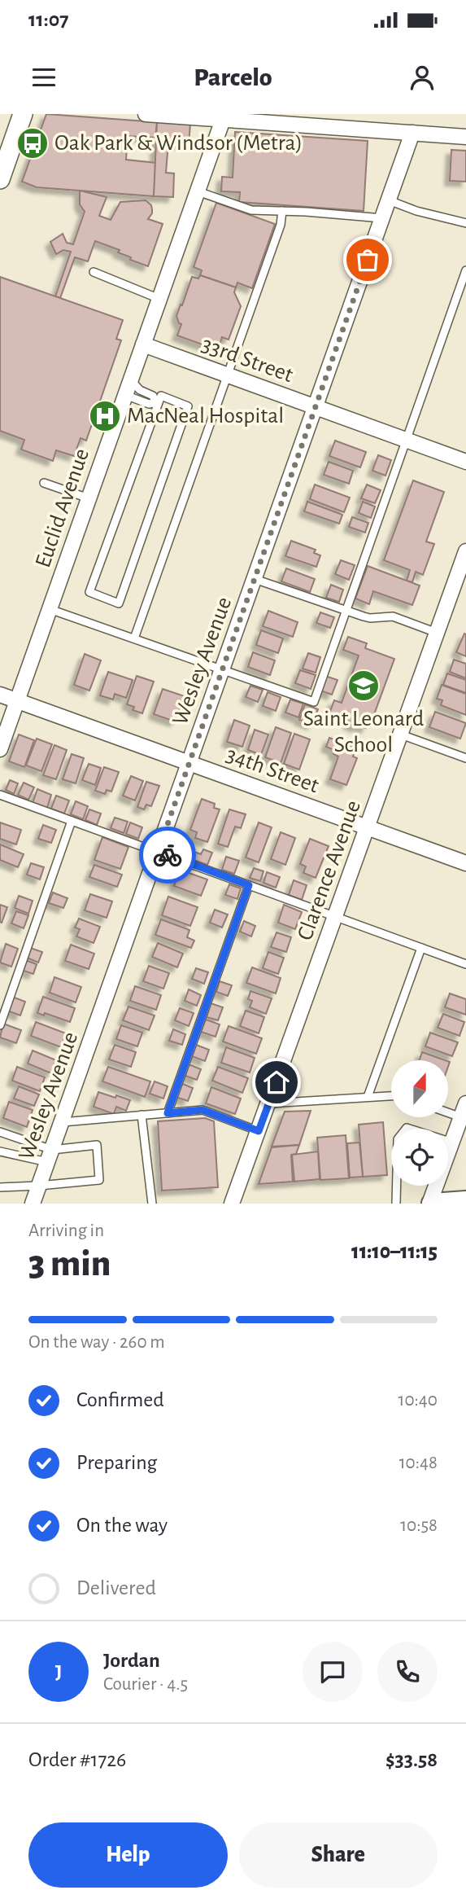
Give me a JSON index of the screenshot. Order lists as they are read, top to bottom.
{
  "streets": {
    "street": [
      "33rd Street",
      "Euclid Avenue",
      "Wesley Avenue",
      "34th Street",
      "Clarence Avenue"
    ]
  },
  "crossings": [
    ["33rd Street", "Euclid Avenue"],
    ["33rd Street", "Wesley Avenue"],
    ["Euclid Avenue", "34th Street"],
    ["Wesley Avenue", "34th Street"],
    ["34th Street", "Clarence Avenue"]
  ],
  "places": {
    "bus stop": ["Oak Park & Windsor (Metra)"],
    "hospital": ["MacNeal Hospital"],
    "school or university": ["Saint Leonard School"]
  },
  "north": "top",
  "page": {
    "status": "11:07",
    "header": "Parcelo",
    "heading": ["3 min", "Arriving in", "11:10–11:15"],
    "panel": [
      "Jordan",
      "Courier · 4.5",
      "Order #1726",
      "$33.58"
    ],
    "bar": "On the way · 260 m",
    "list": [
      ["Confirmed", "10:40"],
      ["Preparing", "10:48"],
      ["On the way", "10:58"],
      "Delivered"
    ],
    "round": "J",
    "buttons": ["Help", "Share"]
  }
}
